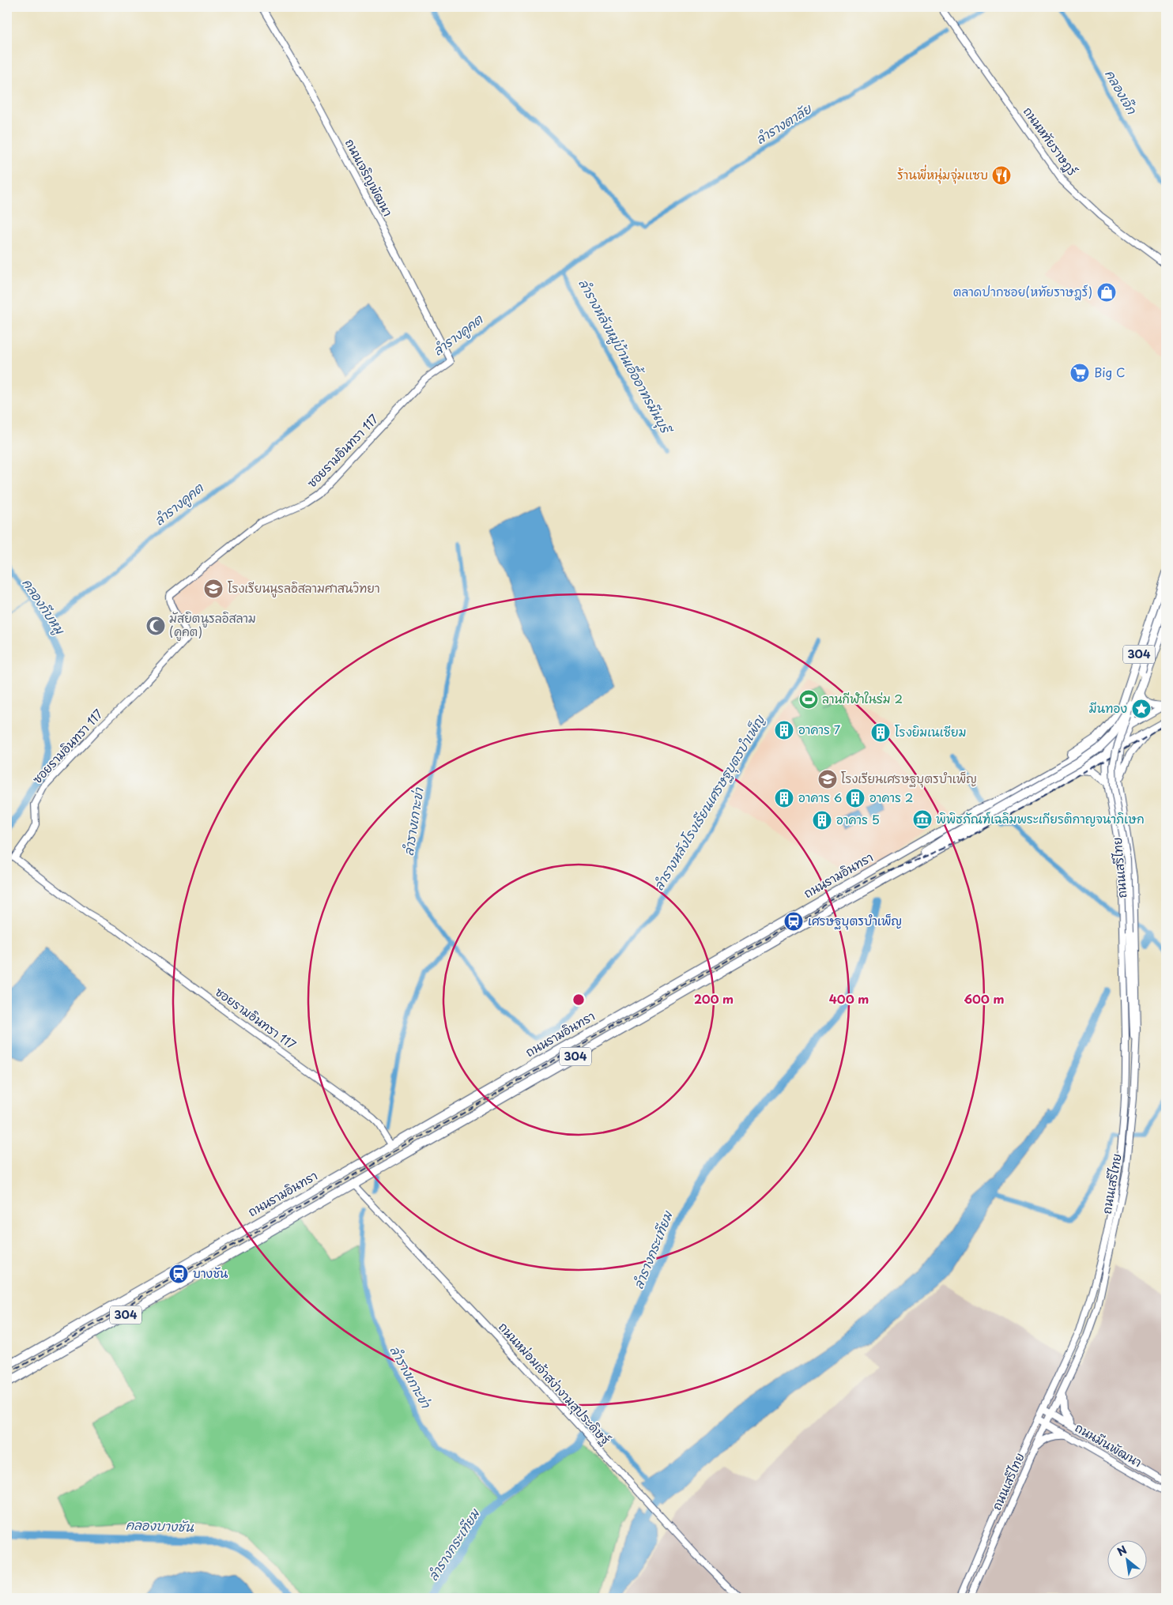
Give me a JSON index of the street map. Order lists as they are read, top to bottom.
{
  "streets": {
    "highway": ["304", "ถนนรามอินทรา"],
    "main road": [
      "ถนนหทัยราษฎร์",
      "ถนนเจริญพัฒนา",
      "ซอยรามอินทรา 117",
      "ถนนเสรีไทย",
      "ถนนหม่อมเจ้าสง่างามสุประดิษฐ์",
      "ถนนมีนพัฒนา"
    ]
  },
  "crossings": [
    ["ถนนเจริญพัฒนา", "ซอยรามอินทรา 117"],
    ["ซอยรามอินทรา 117", "ถนนรามอินทรา"],
    ["304", "ถนนเสรีไทย"],
    ["304", "ถนนรามอินทรา"],
    ["304", "ถนนหม่อมเจ้าสง่างามสุประดิษฐ์"],
    ["ถนนเสรีไทย", "ถนนมีนพัฒนา"]
  ],
  "water": [
    "คลองเจ๊ก",
    "ลำรางตาลัย",
    "ลำรางคูคต",
    "ลำรางหลังหมู่บ้านเอื้ออาทรมีนบุรี",
    "คลองกีบหมู",
    "ลำรางหลังโรงเรียนเศรษฐบุตรบำเพ็ญ",
    "ลำรางเกาะข่า",
    "ลำรางกระเทียม",
    "คลองบางชัน"
  ],
  "places": {
    "restaurant": ["ร้านพี่หนุ่มจุ่มแซบ"],
    "shop": ["ตลาดปากซอย(หทัยราษฎร์)"],
    "supermarket": ["Big C"],
    "school or university": ["โรงเรียนนูรลอิสลามศาสนวิทยา", "โรงเรียนเศรษฐบุตรบำเพ็ญ"],
    "mosque": ["มัสยิตนูรลอิสลาม (คูคต)"],
    "sports": ["ลานกีฬาในร่ม 2"],
    "place": ["มีนทอง"],
    "building": [
      "อาคาร 7",
      "โรงยิมเนเซียม",
      "อาคาร 6",
      "อาคาร 2",
      "อาคาร 5"
    ],
    "museum": ["พิพิธภัณฑ์เฉลิมพระเกียรติกาญจนาภิเษก"],
    "station": ["เศรษฐบุตรบำเพ็ญ", "บางชัน"]
  },
  "north": "top left",
  "rings": ["200 m", "400 m", "600 m"]
}
